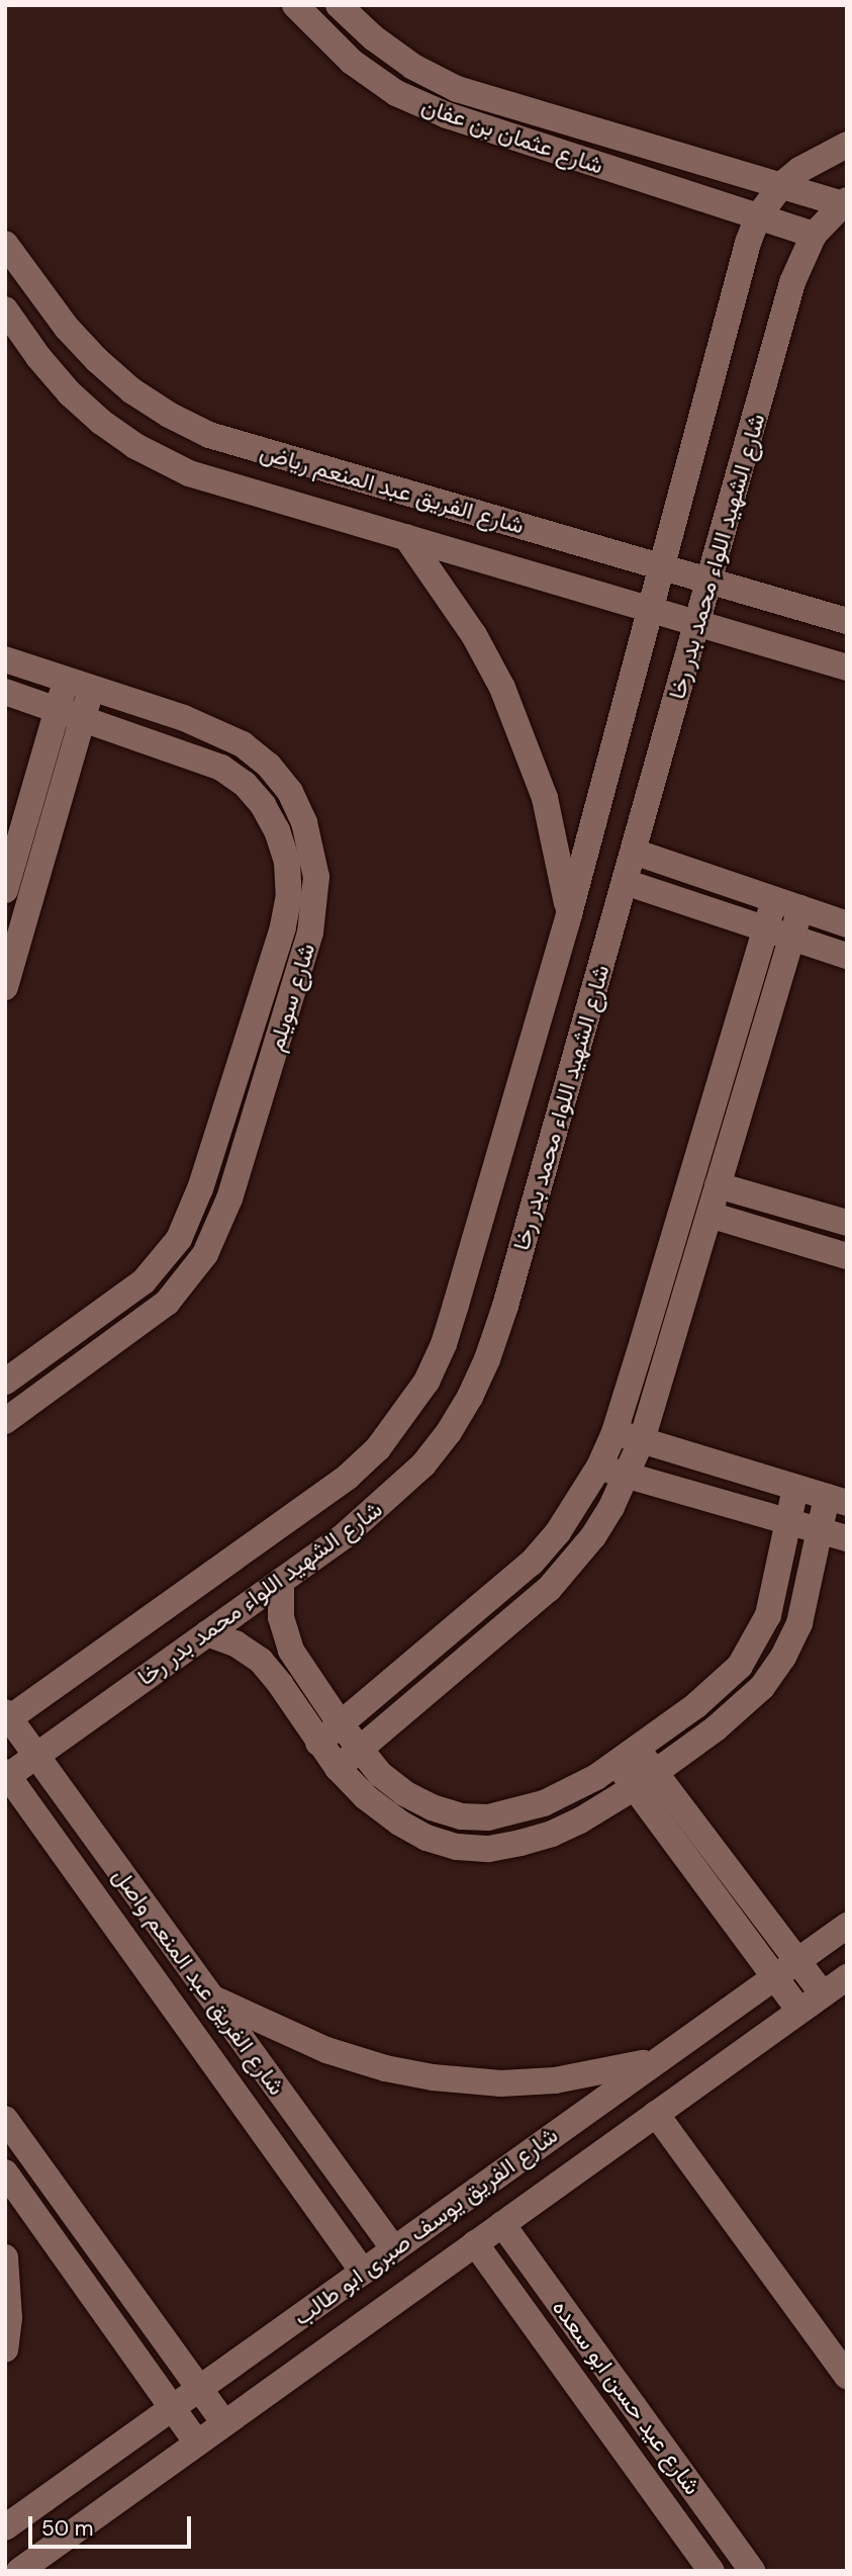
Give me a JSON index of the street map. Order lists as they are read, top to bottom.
{
  "streets": {
    "street": [
      "شارع عثمان بن عفان",
      "شارع الفريق عبد المنعم رياض",
      "شارع الشهيد اللواء محمد بدر رخا",
      "شارع سويلم",
      "شارع الفريق عبد المنعم واصل",
      "شارع الفريق يوسف صبرى ابو طالب",
      "شارع عيد حسن ابو سعده"
    ]
  },
  "crossings": [
    ["شارع عثمان بن عفان", "شارع الشهيد اللواء محمد بدر رخا"],
    ["شارع الفريق عبد المنعم رياض", "شارع الشهيد اللواء محمد بدر رخا"],
    ["شارع الشهيد اللواء محمد بدر رخا", "شارع الفريق عبد المنعم واصل"],
    ["شارع الفريق عبد المنعم واصل", "شارع الفريق يوسف صبرى ابو طالب"],
    ["شارع الفريق يوسف صبرى ابو طالب", "شارع عيد حسن ابو سعده"]
  ],
  "scale_bar": "50 m"
}
